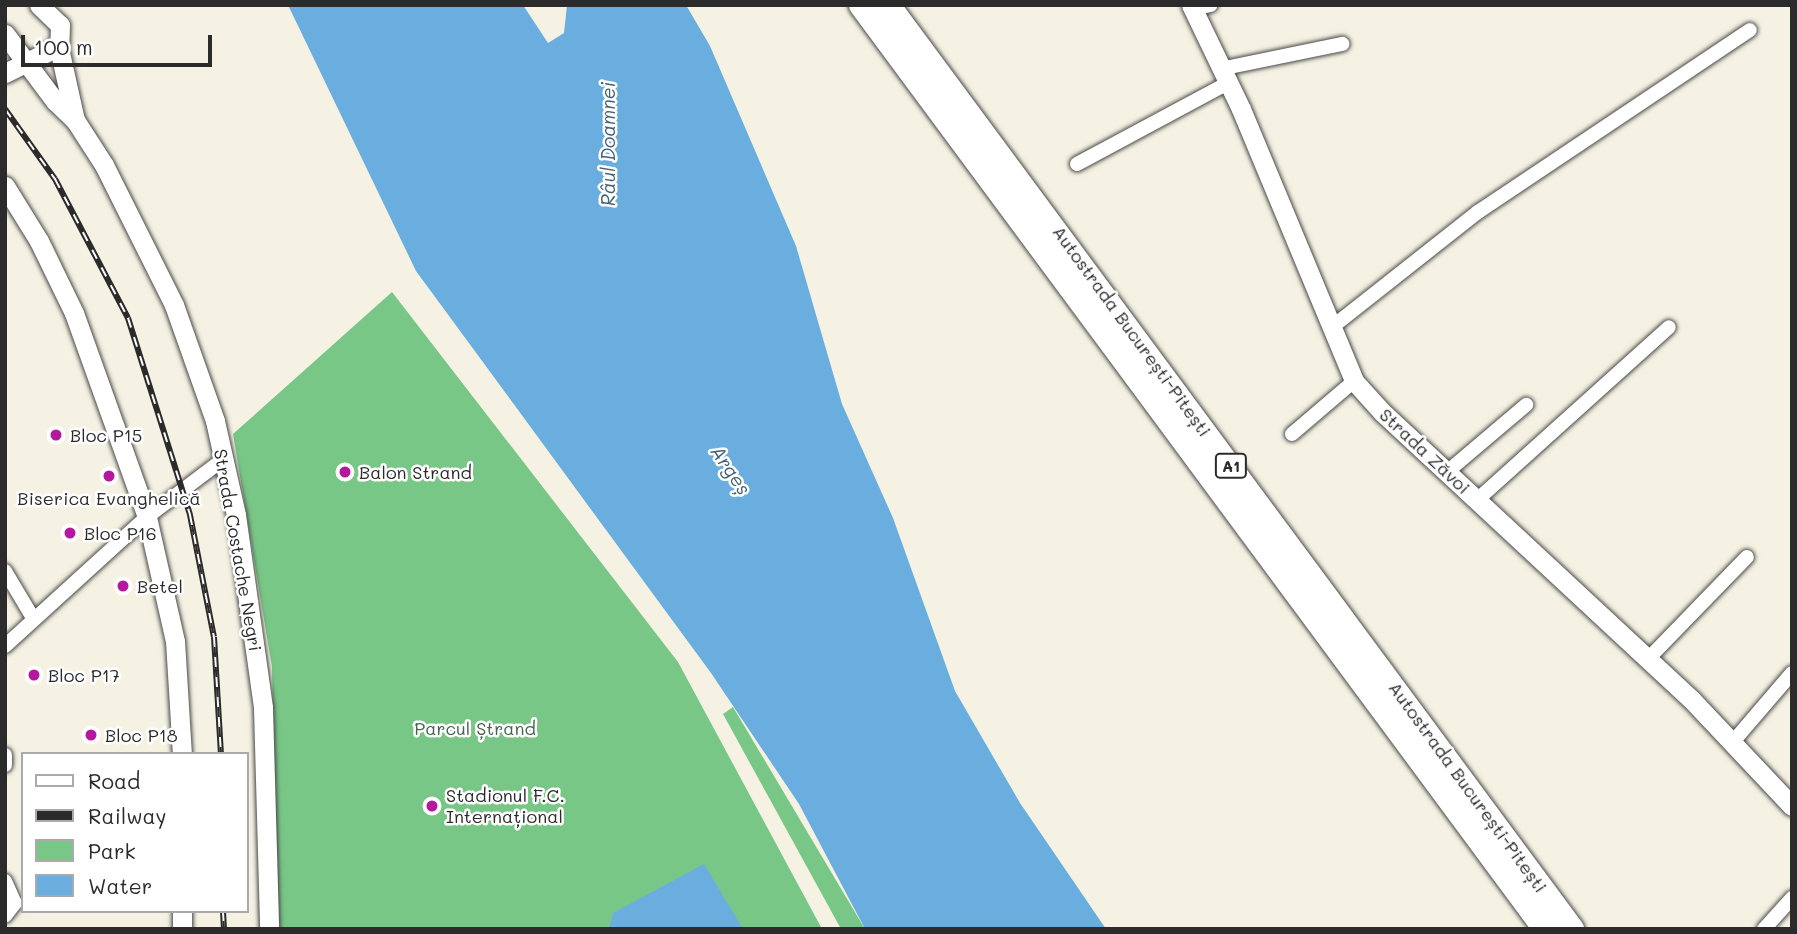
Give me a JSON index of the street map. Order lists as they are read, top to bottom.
{
  "streets": {
    "highway": ["Autostrada București-Pitești", "A1"],
    "main road": ["Strada Zăvoi", "Strada Costache Negri"]
  },
  "water": ["Râul Doamnei", "Argeș"],
  "parks": ["Parcul Ștrand"],
  "places": [
    "Bloc P15",
    "Balon Strand",
    "Biserica Evanghelică",
    "Bloc P16",
    "Betel",
    "Bloc P17",
    "Bloc P18",
    "Stadionul F.C. Internațional"
  ],
  "legend": [
    "Road",
    "Railway",
    "Park",
    "Water"
  ],
  "scale_bar": "100 m"
}
